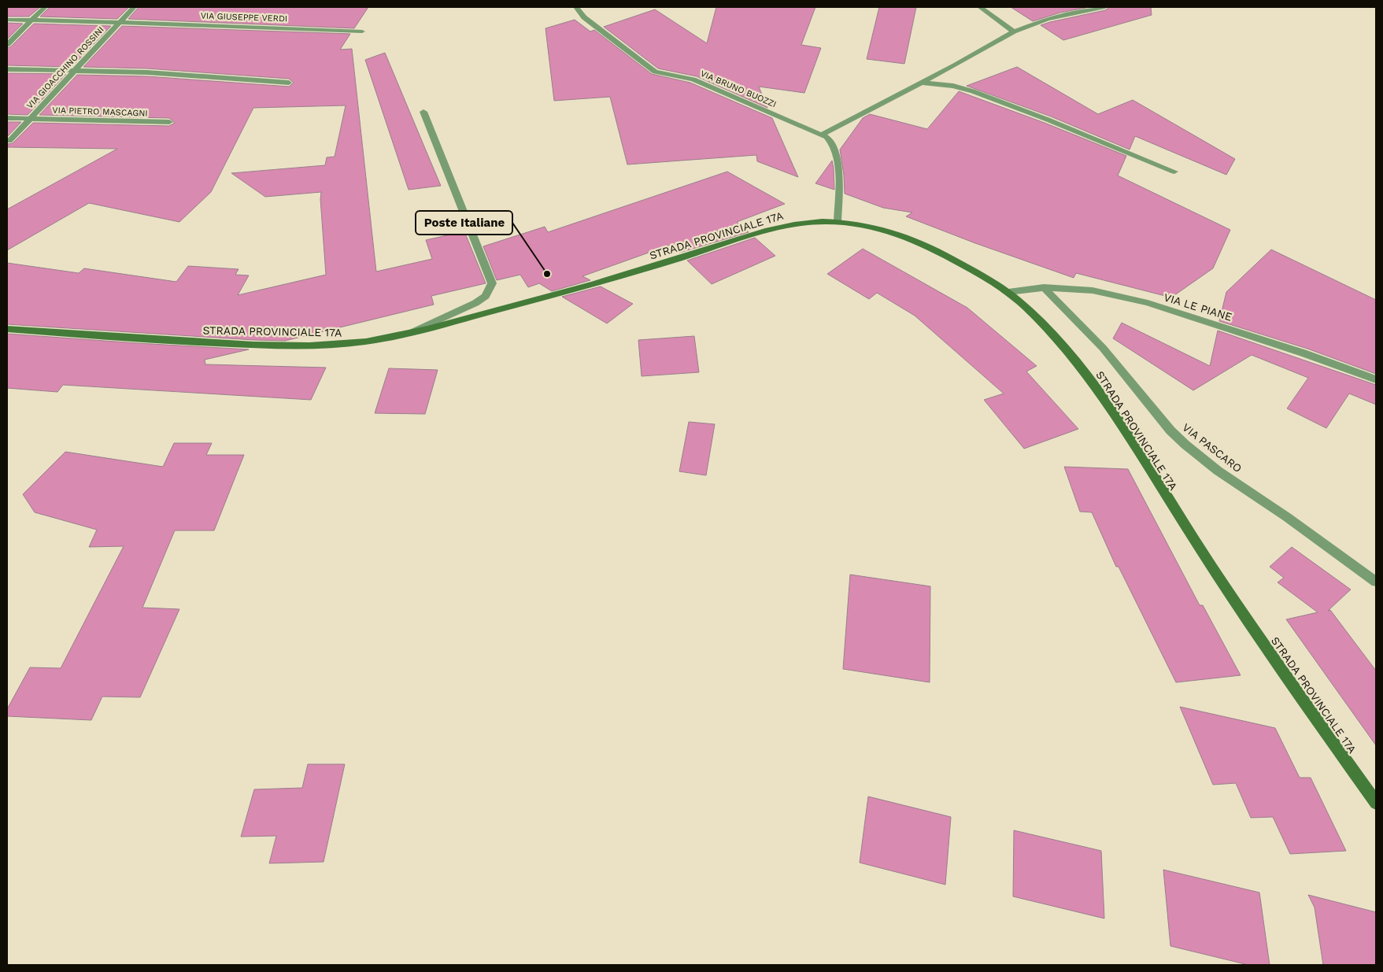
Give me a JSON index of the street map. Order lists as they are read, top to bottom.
{
  "streets": {
    "main road": ["STRADA PROVINCIALE 17A"],
    "street": [
      "VIA GIUSEPPE VERDI",
      "VIA GIOACCHINO ROSSINI",
      "VIA BRUNO BUOZZI",
      "VIA PIETRO MASCAGNI",
      "VIA LE PIANE",
      "VIA PASCARO"
    ]
  },
  "crossings": [
    ["VIA GIUSEPPE VERDI", "VIA GIOACCHINO ROSSINI"],
    ["VIA GIOACCHINO ROSSINI", "VIA PIETRO MASCAGNI"],
    ["VIA BRUNO BUOZZI", "STRADA PROVINCIALE 17A"],
    ["STRADA PROVINCIALE 17A", "VIA LE PIANE"],
    ["VIA LE PIANE", "VIA PASCARO"]
  ],
  "places": ["Poste Italiane"]
}
